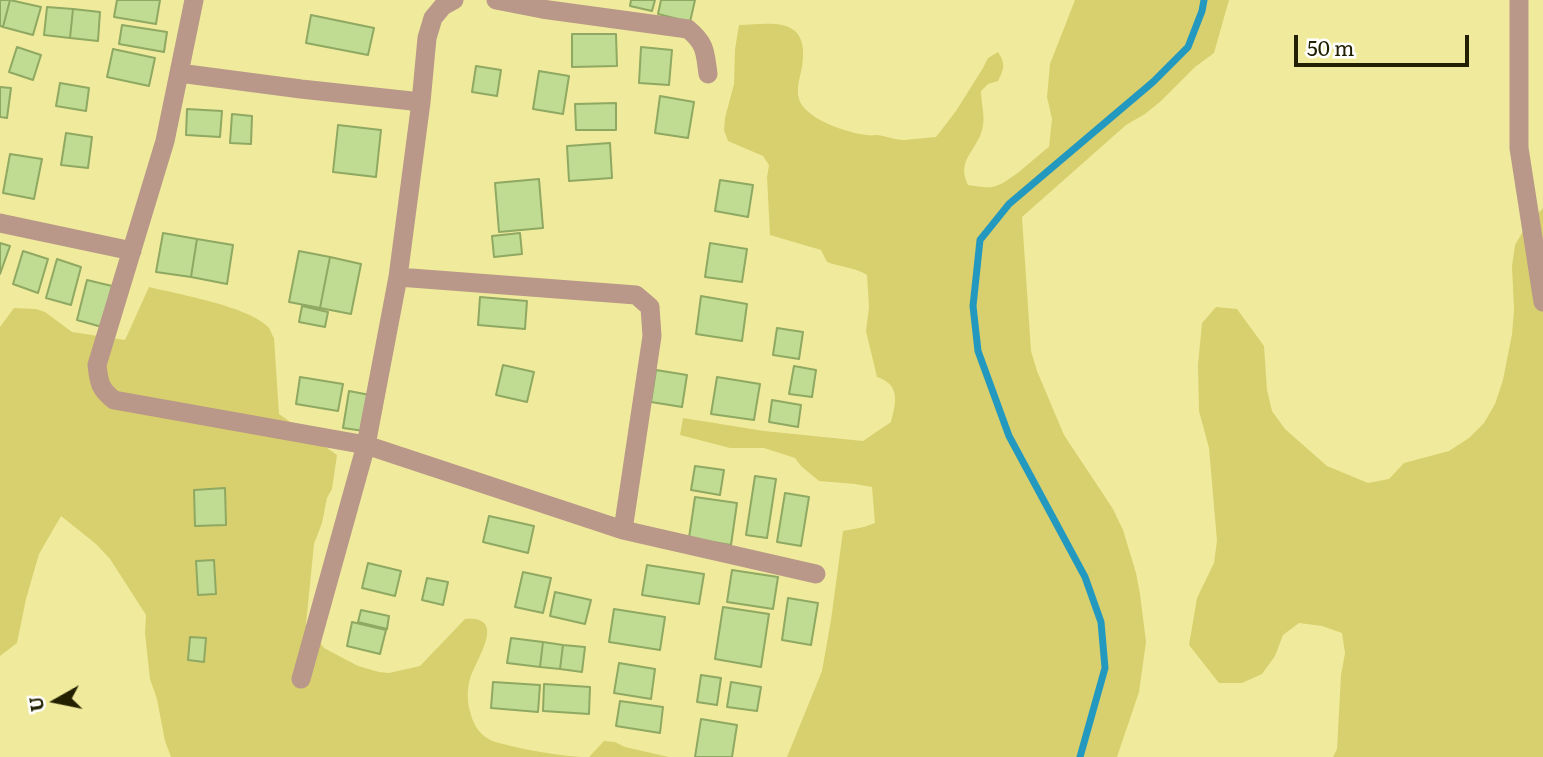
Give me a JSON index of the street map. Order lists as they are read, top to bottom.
{
  "scale_bar": "50 m",
  "north": "left"
}
